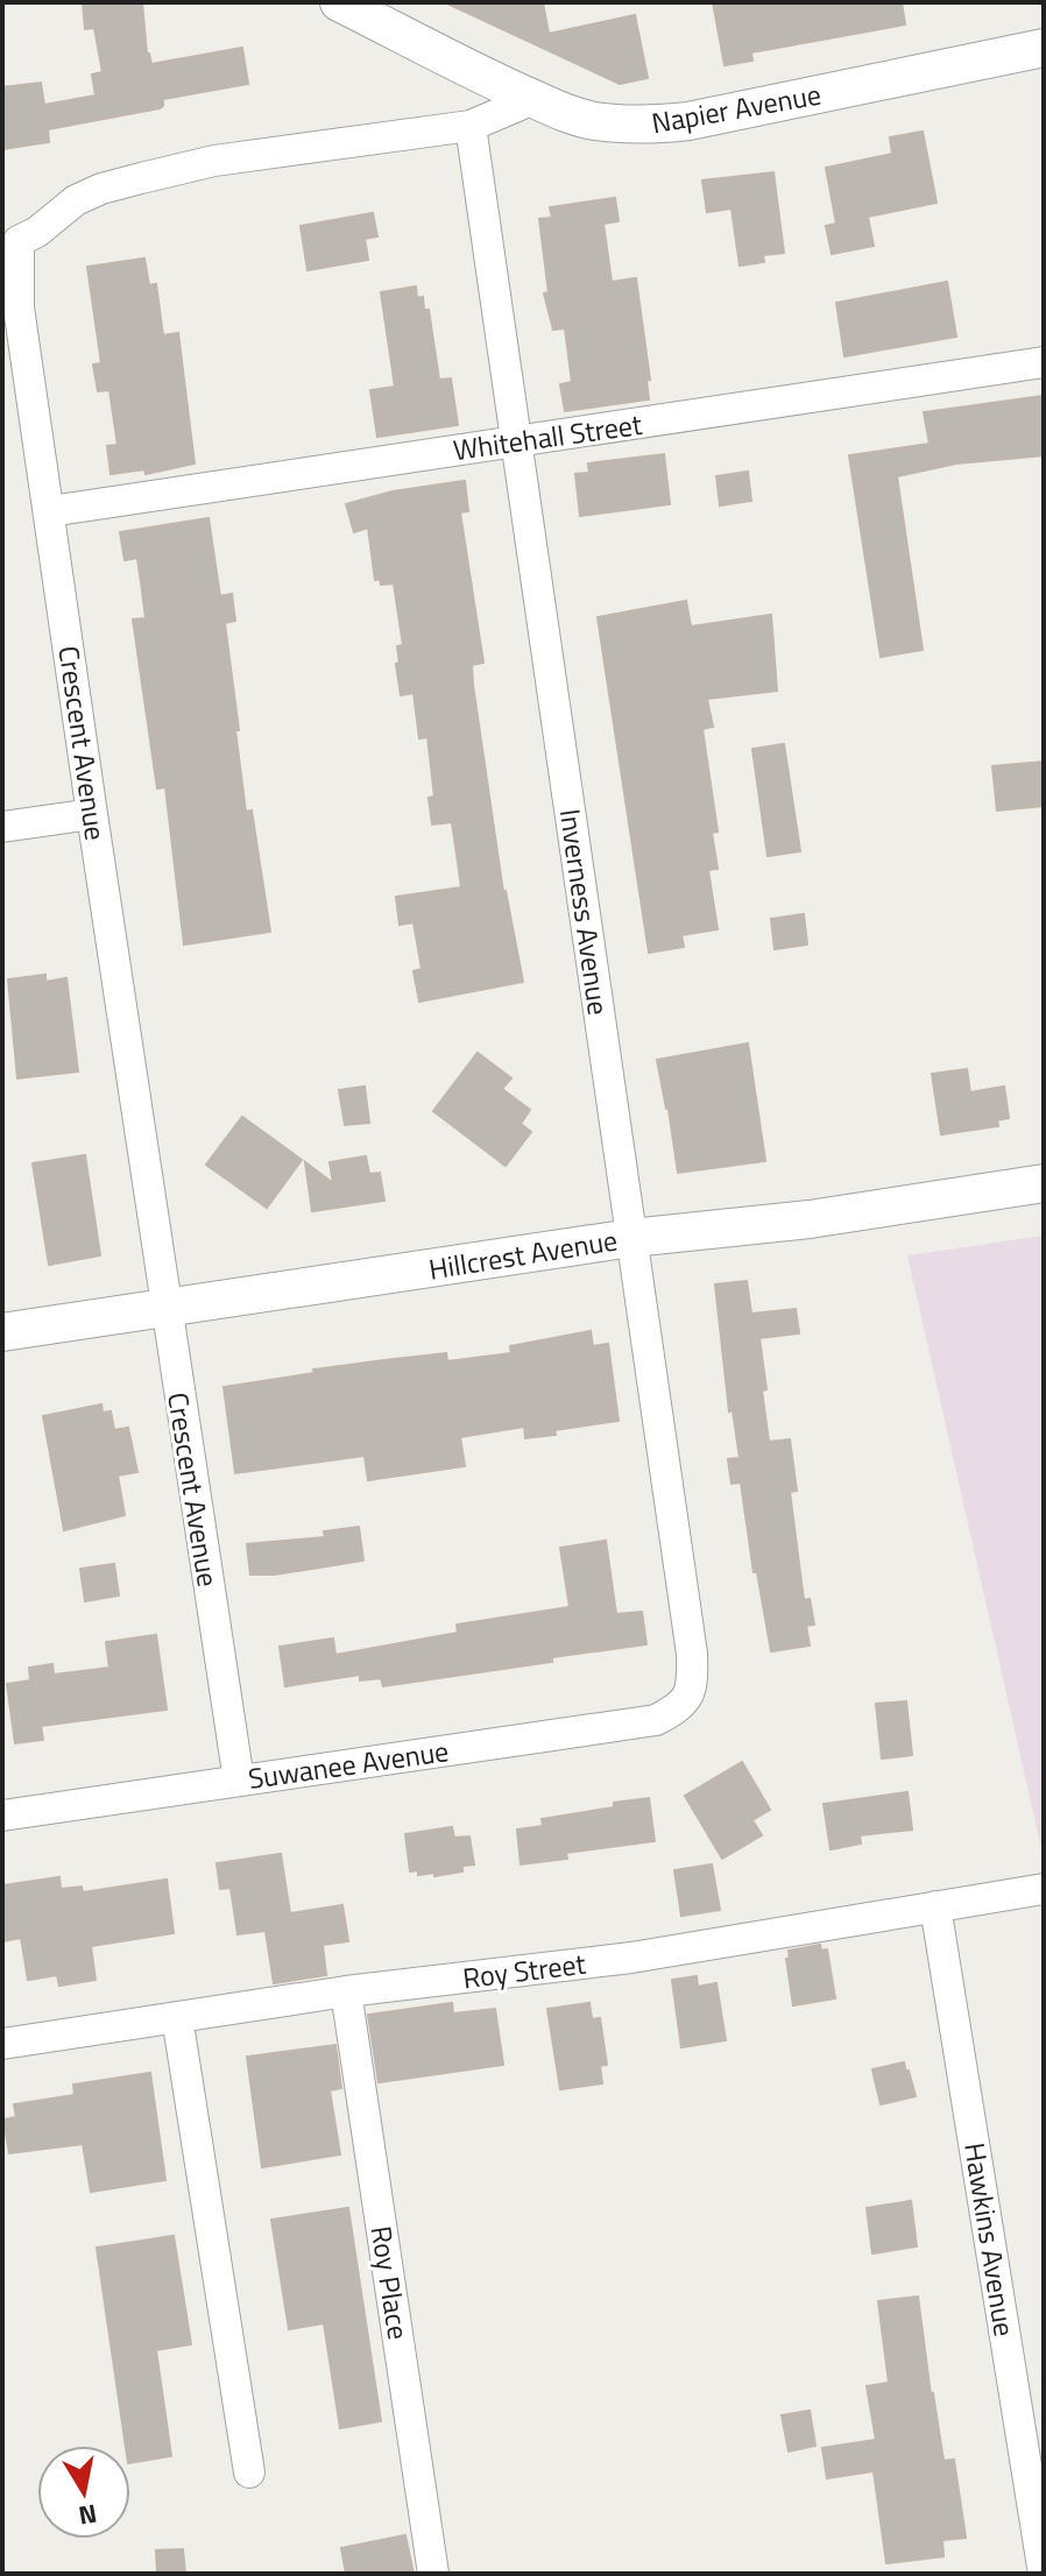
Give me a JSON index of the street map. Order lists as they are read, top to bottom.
{
  "streets": {
    "street": [
      "Napier Avenue",
      "Whitehall Street",
      "Crescent Avenue",
      "Inverness Avenue",
      "Hillcrest Avenue",
      "Suwanee Avenue",
      "Roy Street",
      "Hawkins Avenue",
      "Roy Place"
    ]
  },
  "crossings": [
    ["Napier Avenue", "Crescent Avenue"],
    ["Whitehall Street", "Crescent Avenue"],
    ["Whitehall Street", "Inverness Avenue"],
    ["Crescent Avenue", "Inverness Avenue"],
    ["Crescent Avenue", "Hillcrest Avenue"],
    ["Crescent Avenue", "Suwanee Avenue"],
    ["Inverness Avenue", "Hillcrest Avenue"],
    ["Inverness Avenue", "Suwanee Avenue"],
    ["Roy Street", "Hawkins Avenue"],
    ["Roy Street", "Roy Place"]
  ],
  "north": "bottom"
}
